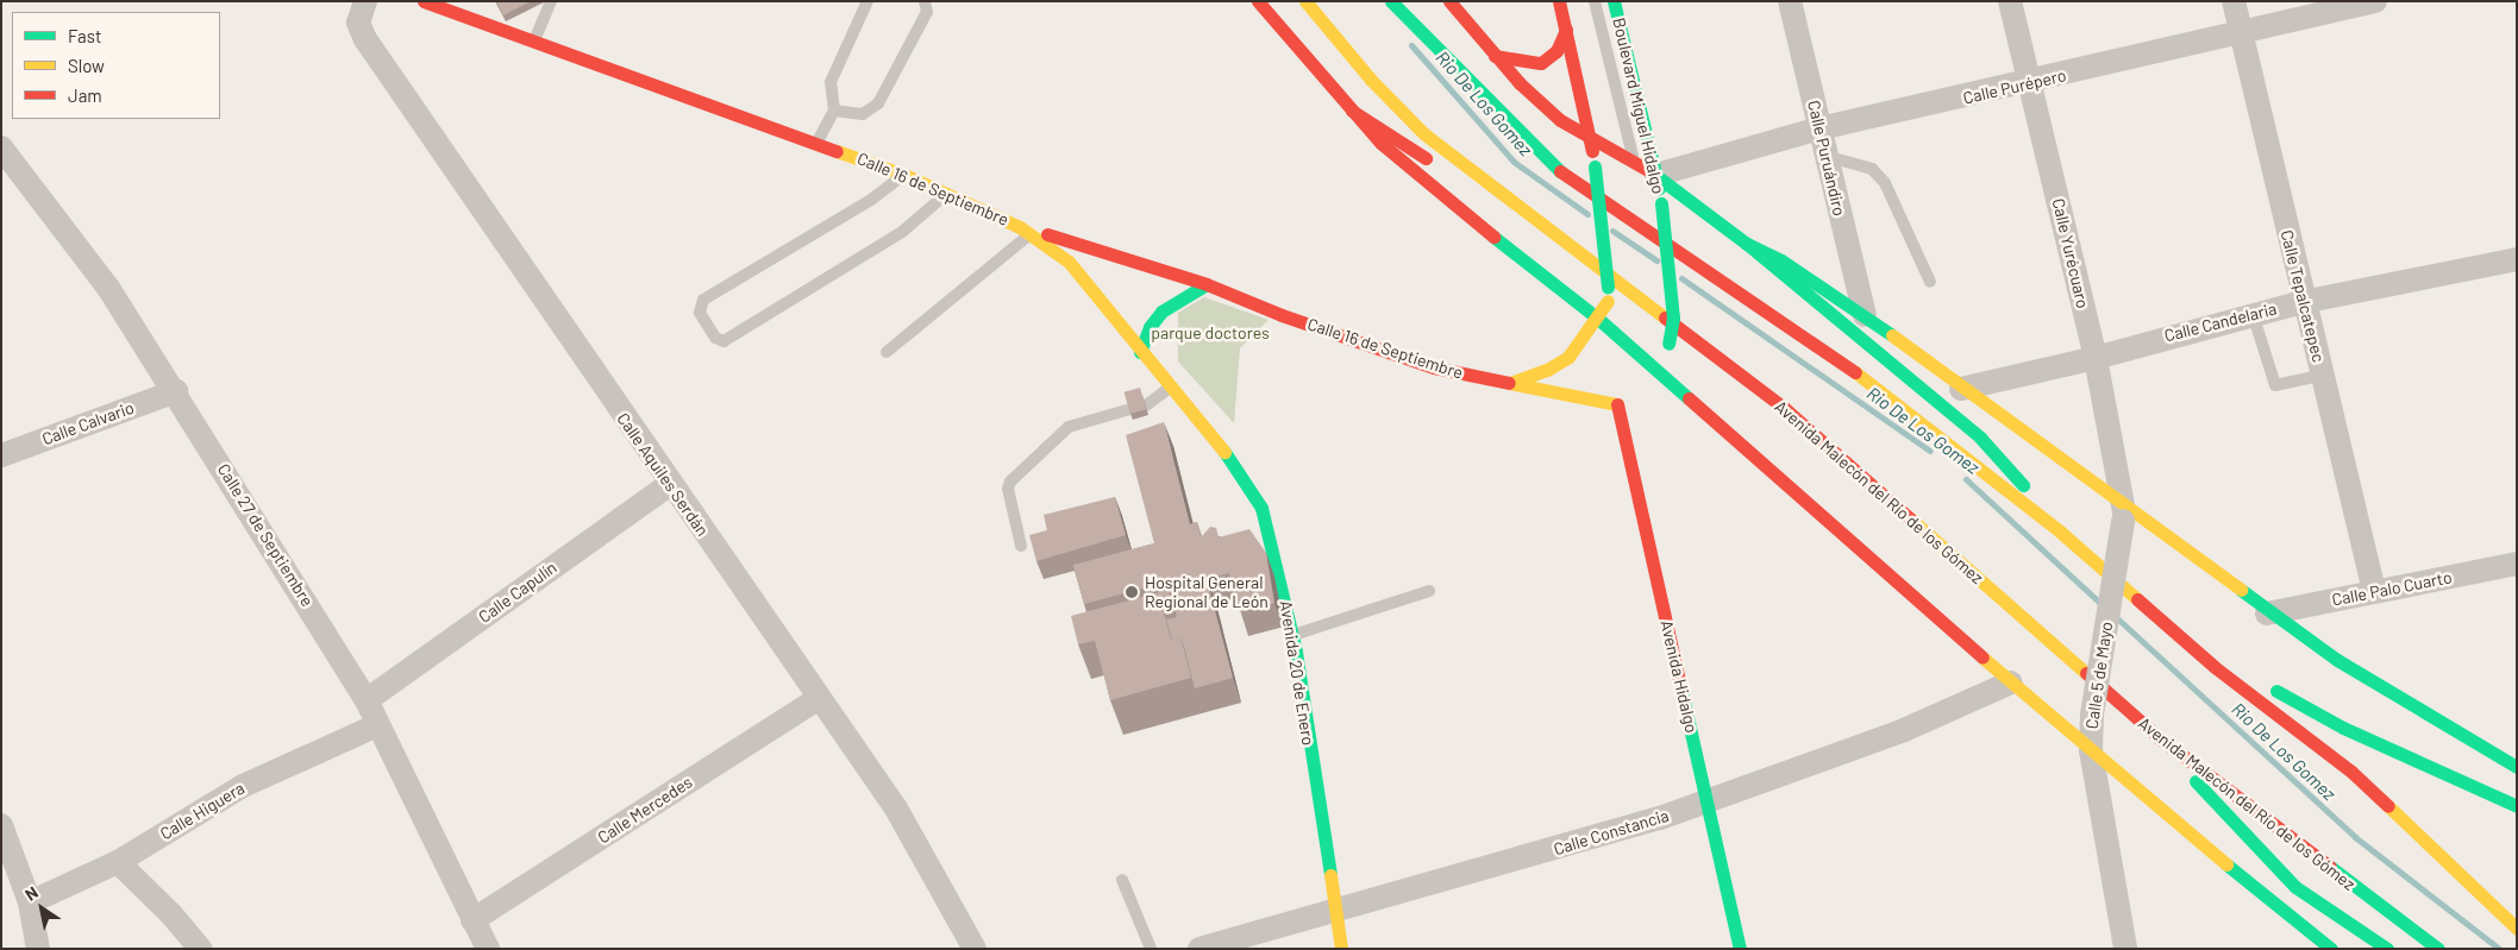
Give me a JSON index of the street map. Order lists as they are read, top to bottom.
{
  "streets": {
    "street": [
      "Calle Purépero",
      "Boulevard Miguel Hidalgo",
      "Calle Puruándiro",
      "Calle 16 de Septiembre",
      "Calle Yurécuaro",
      "Calle Tepalcatepec",
      "Calle Candelaria",
      "Calle Calvario",
      "Calle Aquiles Serdán",
      "Avenida Malecón del Río de los Gómez",
      "Calle 27 de Septiembre",
      "Calle Palo Cuarto",
      "Calle Capulín",
      "Avenida 20 de Enero",
      "Calle 5 de Mayo",
      "Avenida Hidalgo",
      "Calle Mercedes",
      "Calle Higuera",
      "Calle Constancia"
    ]
  },
  "crossings": [
    ["Calle Purépero", "Boulevard Miguel Hidalgo"],
    ["Calle Purépero", "Calle Puruándiro"],
    ["Calle Purépero", "Calle Yurécuaro"],
    ["Calle Purépero", "Calle Tepalcatepec"],
    ["Calle 16 de Septiembre", "Avenida 20 de Enero"],
    ["Calle 16 de Septiembre", "Avenida Hidalgo"],
    ["Calle Yurécuaro", "Calle Candelaria"],
    ["Calle Yurécuaro", "Calle 5 de Mayo"],
    ["Calle Tepalcatepec", "Calle Candelaria"],
    ["Calle Tepalcatepec", "Calle Palo Cuarto"],
    ["Calle Calvario", "Calle 27 de Septiembre"],
    ["Calle Aquiles Serdán", "Calle Capulín"],
    ["Calle Aquiles Serdán", "Calle Mercedes"],
    ["Calle 27 de Septiembre", "Calle Capulín"],
    ["Calle 27 de Septiembre", "Calle Mercedes"],
    ["Calle 27 de Septiembre", "Calle Higuera"],
    ["Avenida 20 de Enero", "Calle Constancia"],
    ["Avenida Hidalgo", "Calle Constancia"]
  ],
  "water": ["Rio De Los Gomez"],
  "parks": ["parque doctores"],
  "places": ["Hospital General Regional de León"],
  "legend": ["Fast", "Slow", "Jam"],
  "north": "top left"
}
